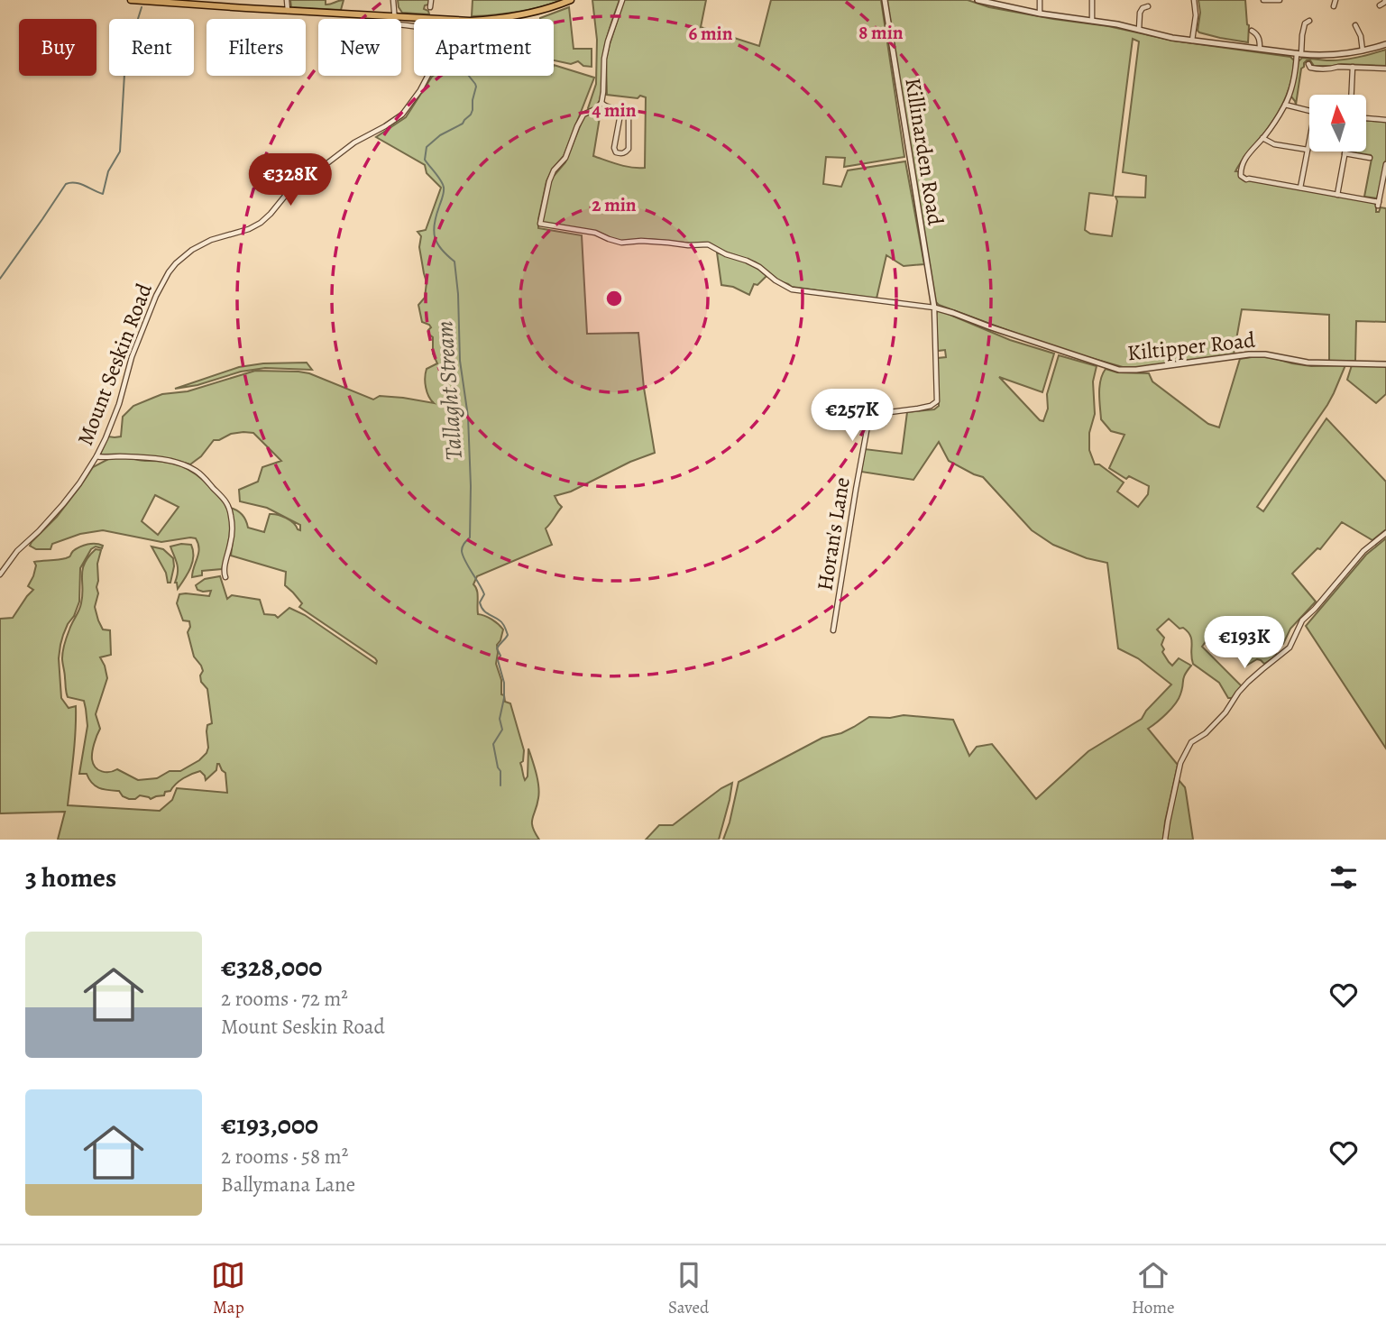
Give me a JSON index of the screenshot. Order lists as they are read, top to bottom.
{
  "streets": {
    "street": [
      "Killinarden Road",
      "Kiltipper Road",
      "Mount Seskin Road",
      "Horan's Lane"
    ]
  },
  "crossings": [
    ["Killinarden Road", "Kiltipper Road"],
    ["Killinarden Road", "Horan's Lane"],
    ["Kiltipper Road", "Horan's Lane"]
  ],
  "water": ["Tallaght Stream"],
  "north": "top",
  "page": {
    "chip": [
      "Buy",
      "Rent",
      "Filters",
      "New",
      "Apartment"
    ],
    "price": ["€328K", "€257K", "€193K"],
    "heading": "3 homes",
    "list": [
      {
        "name": "€328,000",
        "note": "2 rooms · 72 m² · Mount Seskin Road"
      },
      {
        "name": "€193,000",
        "note": "2 rooms · 58 m² · Ballymana Lane"
      }
    ],
    "tabs": ["Map", "Saved", "Home"]
  },
  "rings": [
    "8 min",
    "6 min",
    "4 min",
    "2 min"
  ]
}
